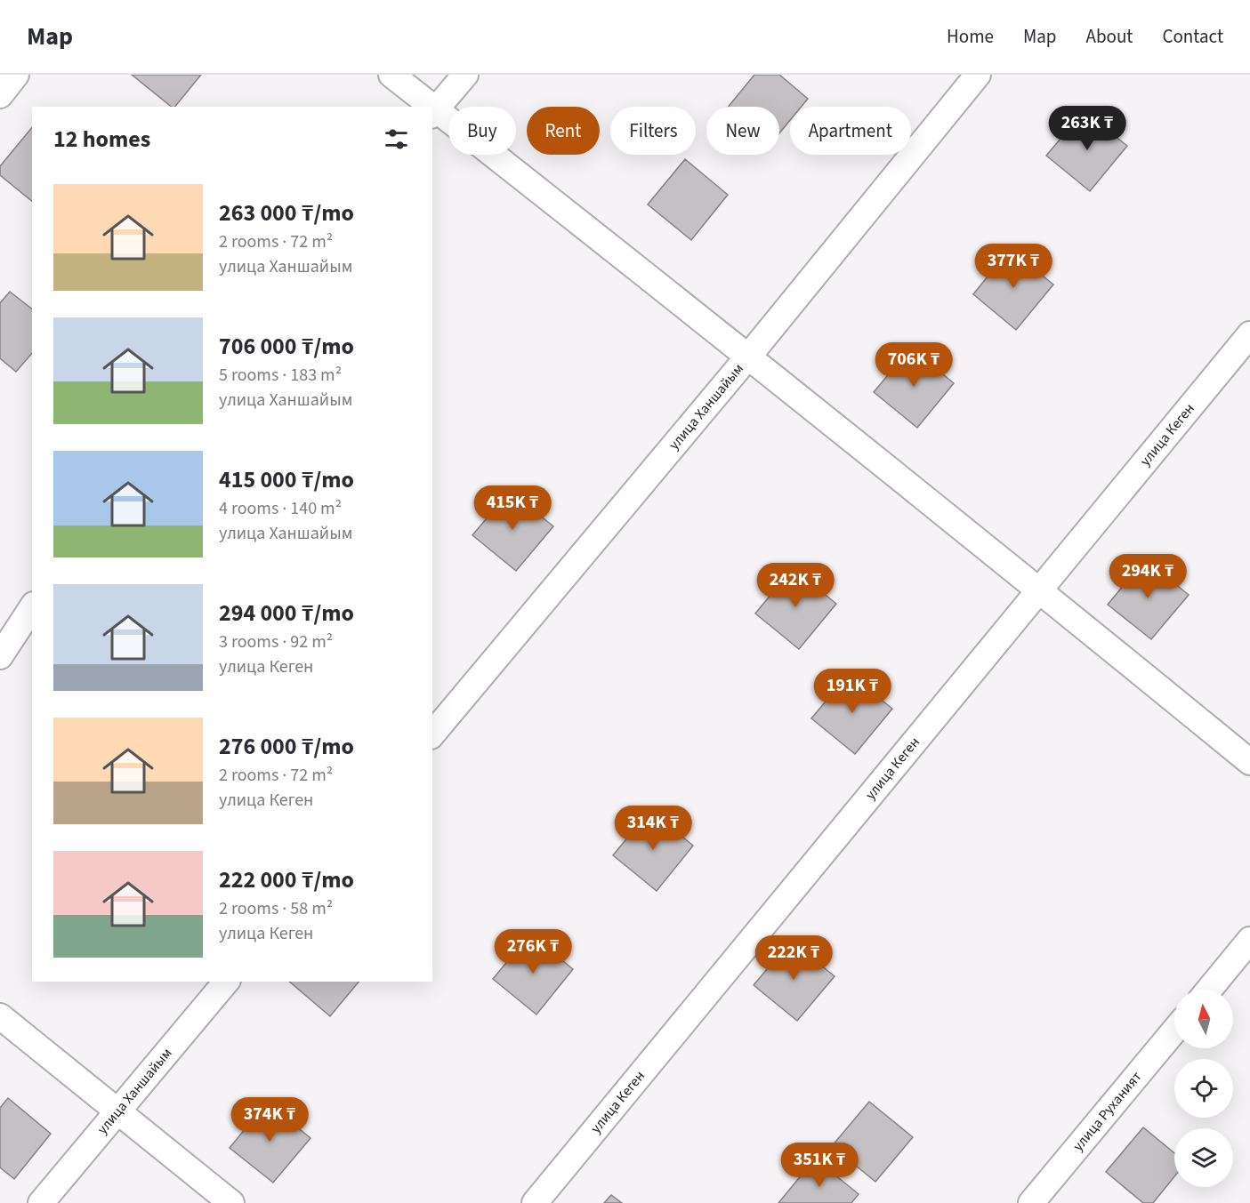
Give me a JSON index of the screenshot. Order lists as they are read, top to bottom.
{
  "streets": {
    "street": ["улица Ханшайым", "улица Кеген", "улица Руханият"]
  },
  "north": "top",
  "page": {
    "header": "Map",
    "nav": [
      "Home",
      "Map",
      "About",
      "Contact"
    ],
    "price": [
      "263K ₸",
      "377K ₸",
      "706K ₸",
      "415K ₸",
      "294K ₸",
      "242K ₸",
      "191K ₸",
      "314K ₸",
      "276K ₸",
      "222K ₸",
      "374K ₸",
      "351K ₸"
    ],
    "chip": [
      "Buy",
      "Rent",
      "Filters",
      "New",
      "Apartment"
    ],
    "heading": "12 homes",
    "list": [
      {
        "name": "263 000 ₸/mo",
        "note": "2 rooms · 72 m² · улица Ханшайым"
      },
      {
        "name": "706 000 ₸/mo",
        "note": "5 rooms · 183 m² · улица Ханшайым"
      },
      {
        "name": "415 000 ₸/mo",
        "note": "4 rooms · 140 m² · улица Ханшайым"
      },
      {
        "name": "294 000 ₸/mo",
        "note": "3 rooms · 92 m² · улица Кеген"
      },
      {
        "name": "276 000 ₸/mo",
        "note": "2 rooms · 72 m² · улица Кеген"
      },
      {
        "name": "222 000 ₸/mo",
        "note": "2 rooms · 58 m² · улица Кеген"
      }
    ]
  }
}
